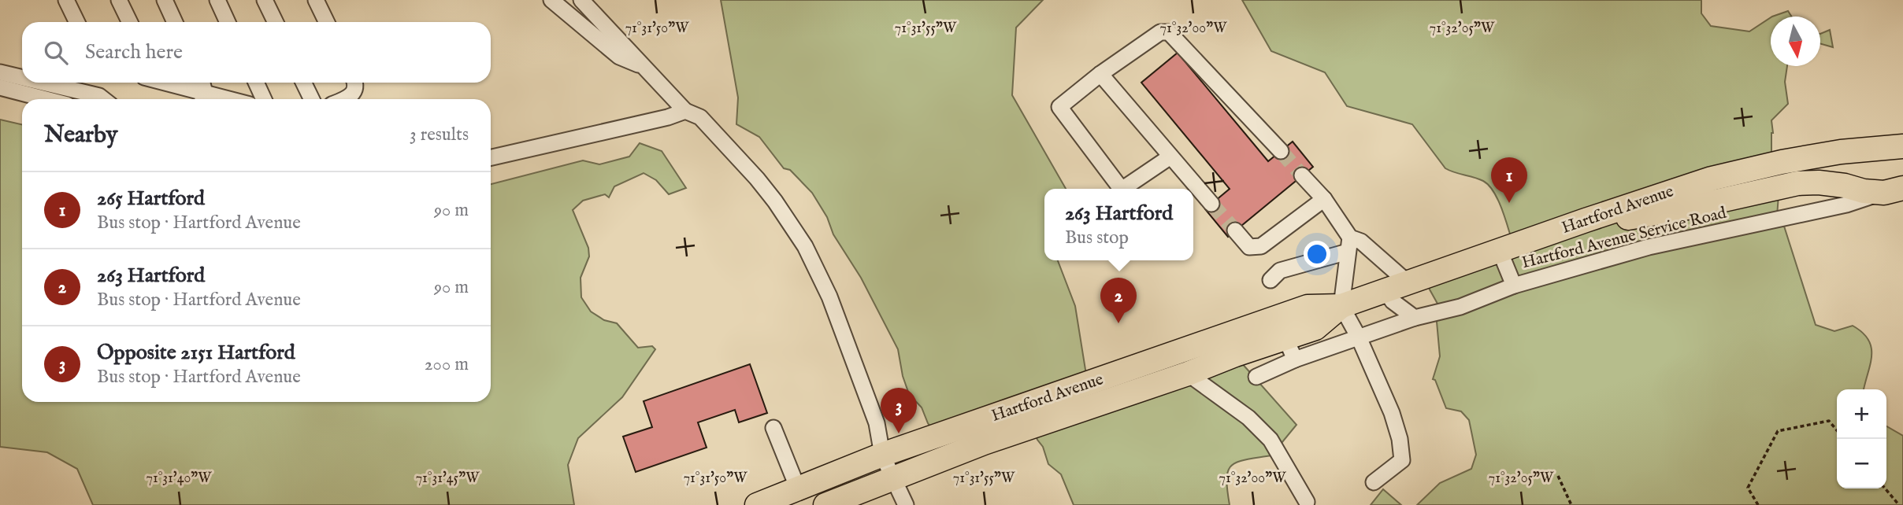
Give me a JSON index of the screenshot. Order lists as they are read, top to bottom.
{
  "streets": {
    "highway": ["Hartford Avenue"],
    "street": ["Hartford Avenue Service Road"]
  },
  "north": "bottom",
  "page": {
    "search": "Search here",
    "heading": ["Nearby", "3 results"],
    "pins": ["1", "2", "3"],
    "list": [
      {
        "mark": "1",
        "name": "265 Hartford",
        "note": "Bus stop · Hartford Avenue",
        "value": "90 m"
      },
      {
        "mark": "2",
        "name": "263 Hartford",
        "note": "Bus stop · Hartford Avenue",
        "value": "90 m"
      },
      {
        "mark": "3",
        "name": "Opposite 2151 Hartford",
        "note": "Bus stop · Hartford Avenue",
        "value": "200 m"
      }
    ],
    "popup": ["263 Hartford", "Bus stop"],
    "map_buttons": ["+", "−"]
  },
  "coordinates": [
    "71°31'50\"W",
    "71°31'55\"W",
    "71°32'00\"W",
    "71°32'05\"W",
    "71°31'40\"W",
    "71°31'45\"W"
  ]
}
